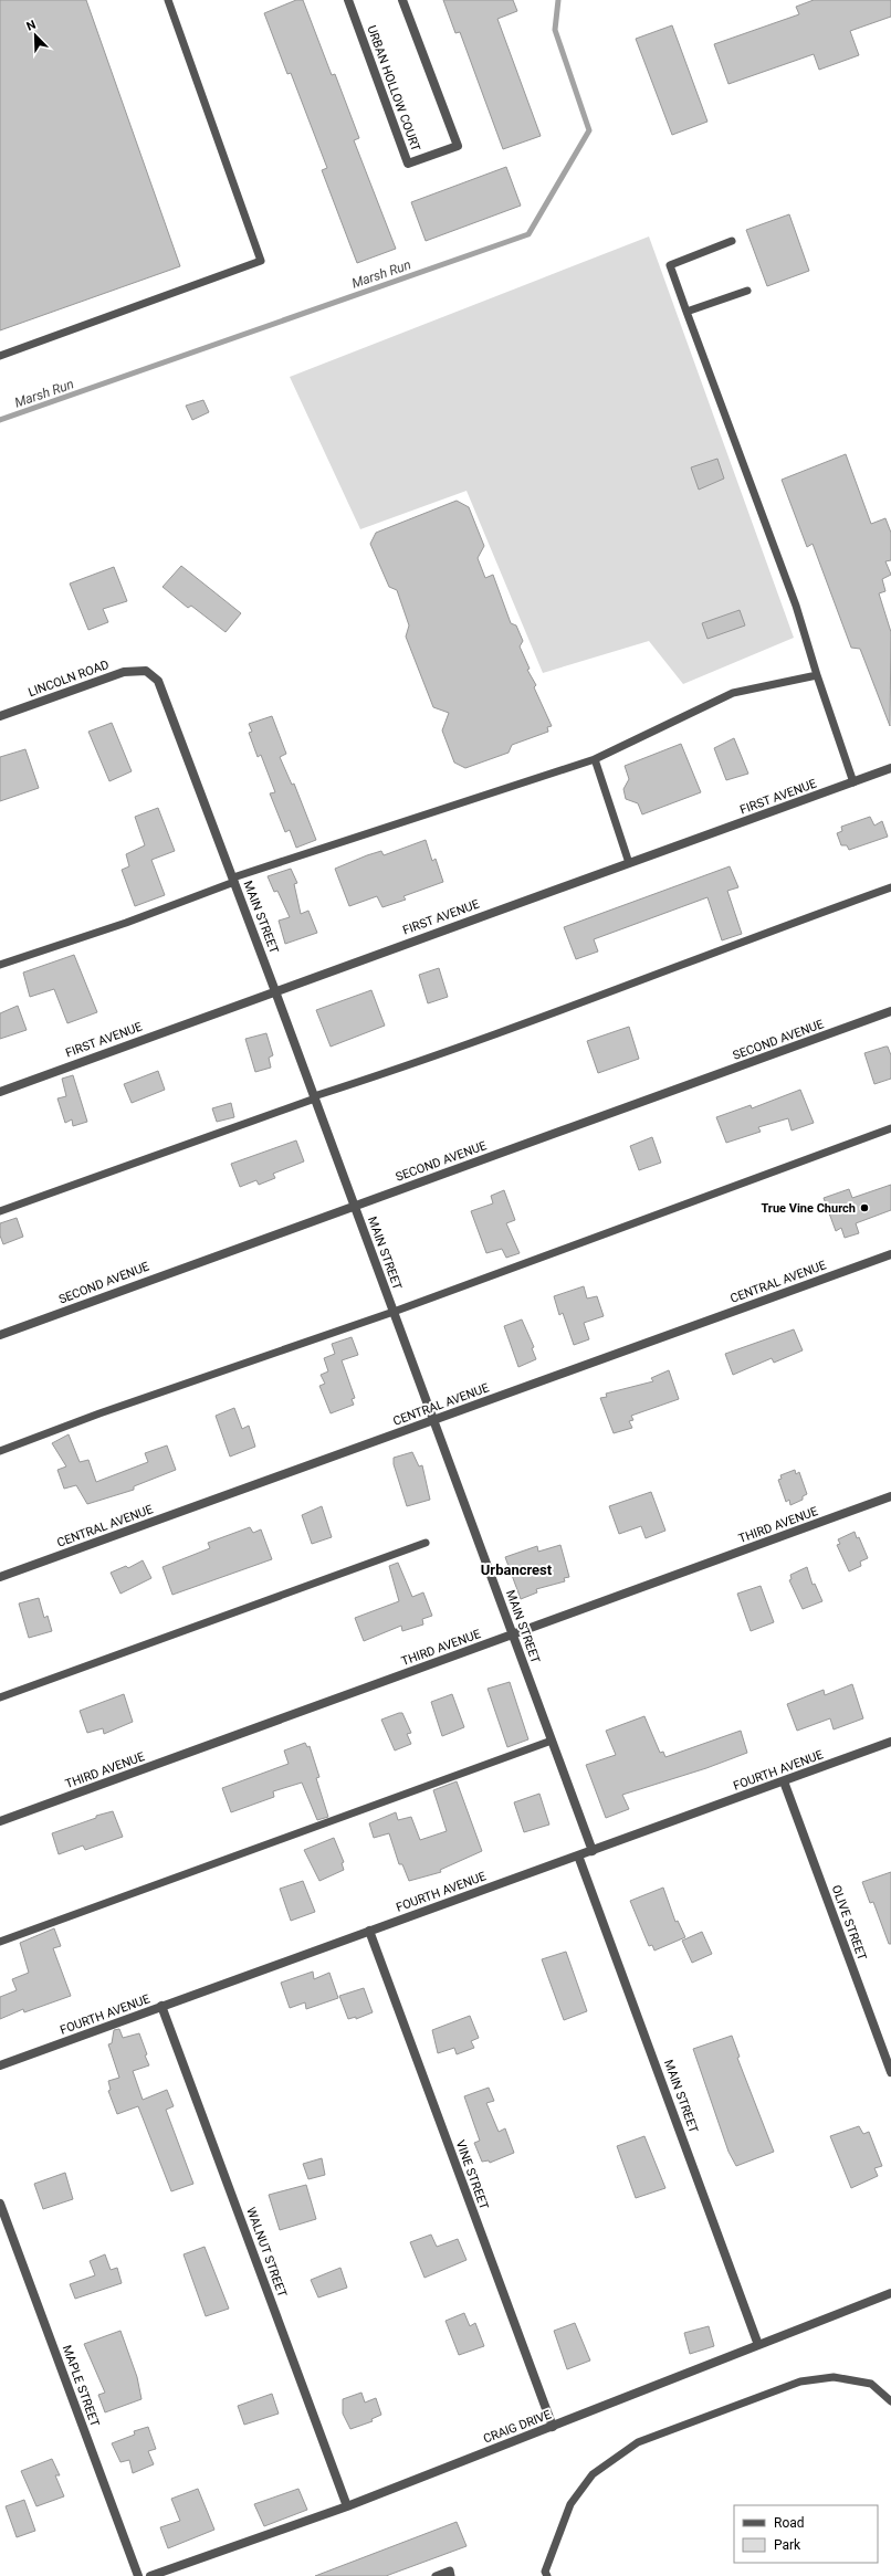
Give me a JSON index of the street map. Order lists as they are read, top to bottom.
{
  "streets": {
    "street": [
      "URBAN HOLLOW COURT",
      "LINCOLN ROAD",
      "FIRST AVENUE",
      "MAIN STREET",
      "SECOND AVENUE",
      "CENTRAL AVENUE",
      "THIRD AVENUE",
      "FOURTH AVENUE",
      "OLIVE STREET",
      "VINE STREET",
      "WALNUT STREET",
      "MAPLE STREET",
      "CRAIG DRIVE"
    ]
  },
  "crossings": [
    ["LINCOLN ROAD", "MAIN STREET"],
    ["FIRST AVENUE", "MAIN STREET"],
    ["MAIN STREET", "SECOND AVENUE"],
    ["MAIN STREET", "CENTRAL AVENUE"],
    ["MAIN STREET", "THIRD AVENUE"],
    ["MAIN STREET", "FOURTH AVENUE"],
    ["MAIN STREET", "CRAIG DRIVE"],
    ["FOURTH AVENUE", "OLIVE STREET"],
    ["FOURTH AVENUE", "VINE STREET"],
    ["FOURTH AVENUE", "WALNUT STREET"],
    ["VINE STREET", "CRAIG DRIVE"],
    ["WALNUT STREET", "CRAIG DRIVE"]
  ],
  "districts": ["Urbancrest"],
  "water": ["Marsh Run"],
  "places": ["True Vine Church"],
  "legend": ["Road", "Park"],
  "north": "top left"
}
